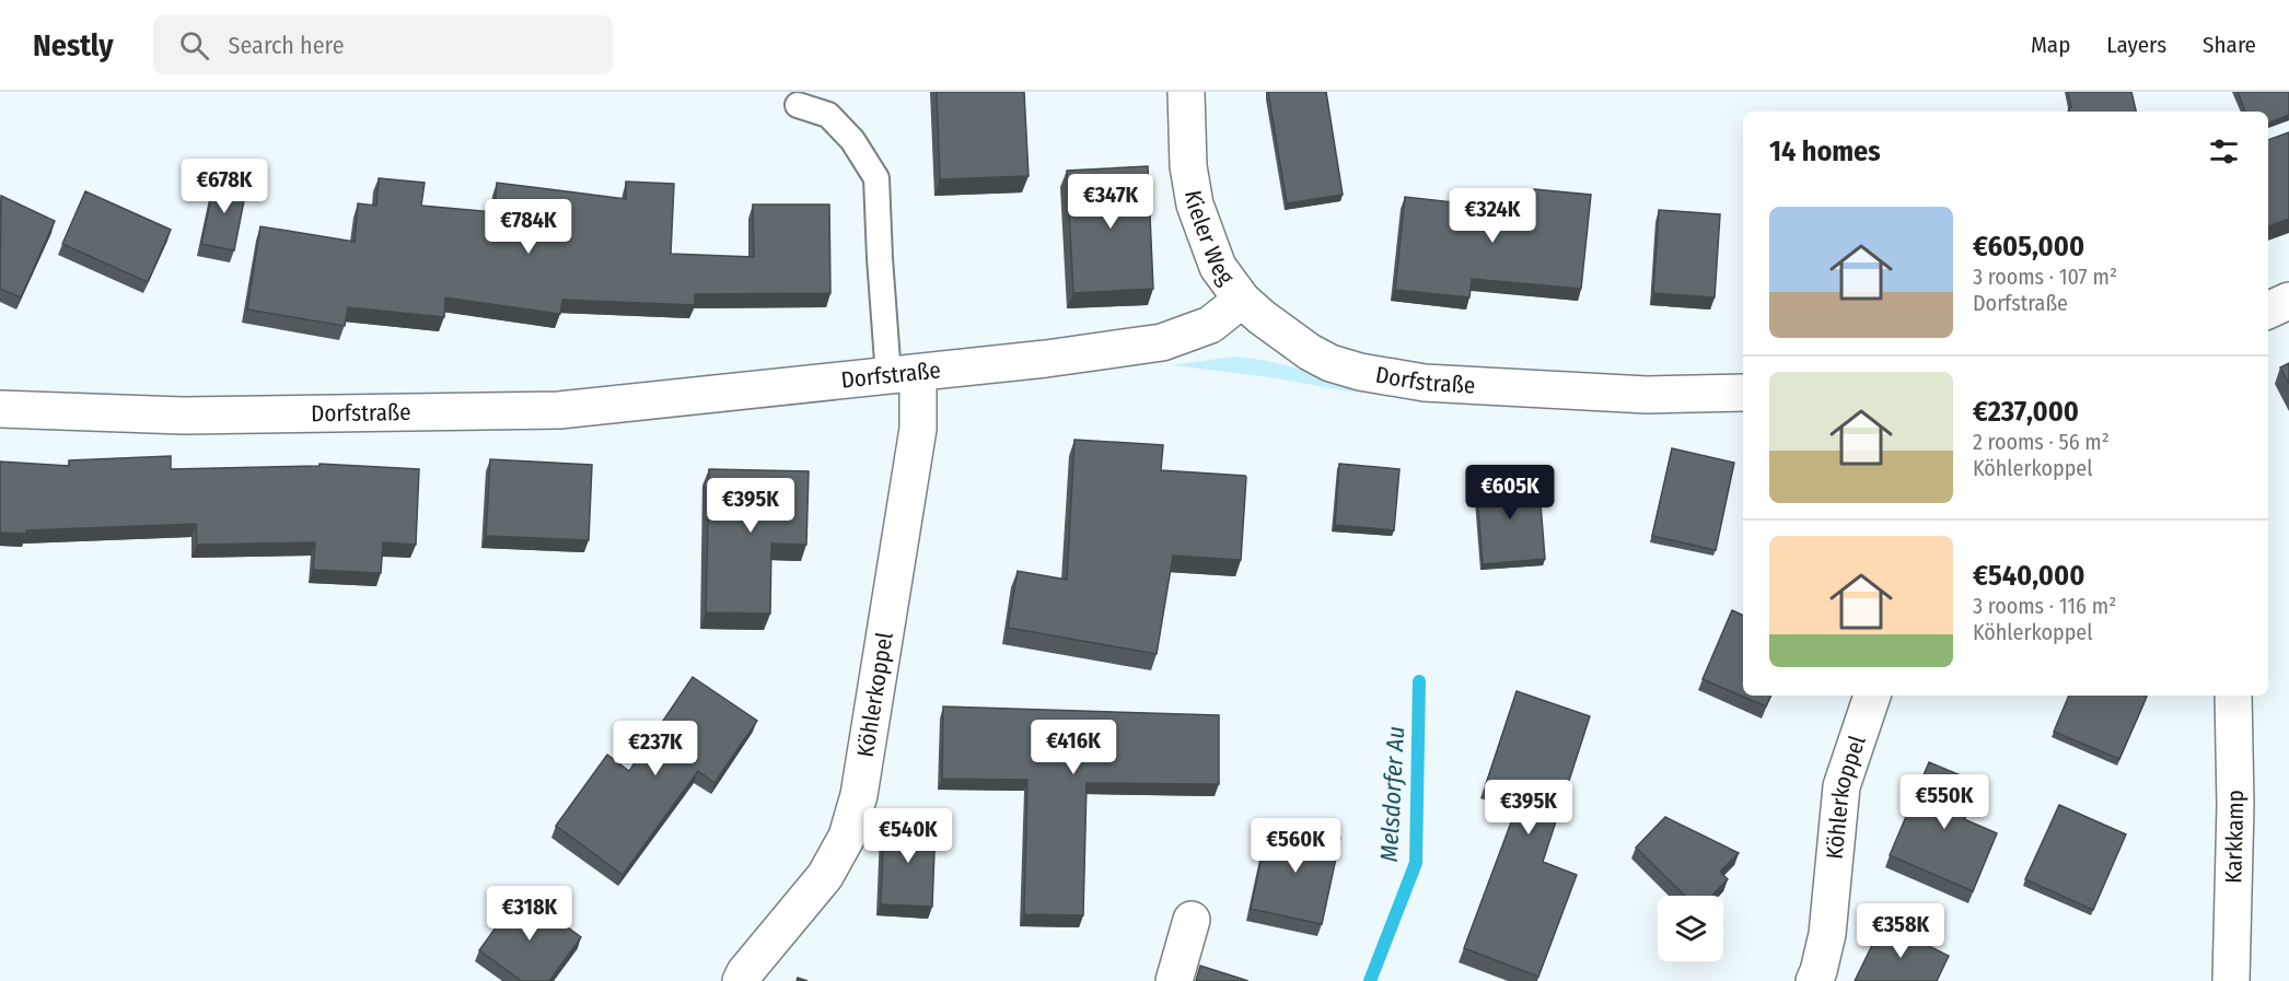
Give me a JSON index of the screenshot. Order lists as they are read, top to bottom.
{
  "streets": {
    "street": [
      "Kieler Weg",
      "Dorfstraße",
      "Köhlerkoppel",
      "Karkkamp"
    ]
  },
  "crossings": [
    ["Kieler Weg", "Dorfstraße"],
    ["Dorfstraße", "Köhlerkoppel"]
  ],
  "water": ["Melsdorfer Au"],
  "page": {
    "header": "Nestly",
    "search": "Search here",
    "nav": ["Map", "Layers", "Share"],
    "heading": "14 homes",
    "price": [
      "€678K",
      "€347K",
      "€324K",
      "€784K",
      "€605K",
      "€395K",
      "€416K",
      "€237K",
      "€550K",
      "€395K",
      "€540K",
      "€560K",
      "€318K",
      "€358K"
    ],
    "list": [
      {
        "name": "€605,000",
        "note": "3 rooms · 107 m² · Dorfstraße"
      },
      {
        "name": "€237,000",
        "note": "2 rooms · 56 m² · Köhlerkoppel"
      },
      {
        "name": "€540,000",
        "note": "3 rooms · 116 m² · Köhlerkoppel"
      }
    ]
  }
}
